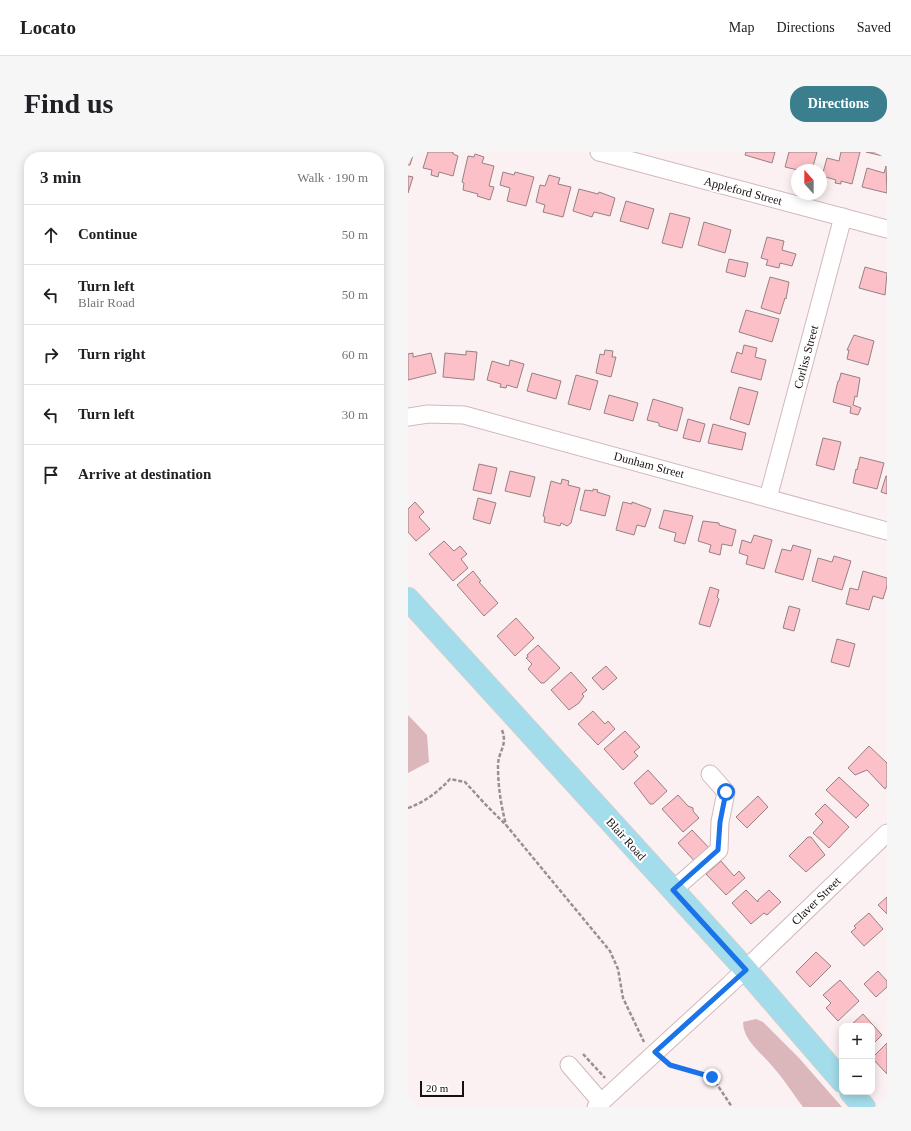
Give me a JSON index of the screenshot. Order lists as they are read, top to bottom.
{
  "streets": {
    "main road": ["Blair Road"],
    "street": [
      "Appleford Street",
      "Corliss Street",
      "Dunham Street",
      "Claver Street"
    ]
  },
  "crossings": [
    ["Appleford Street", "Corliss Street"],
    ["Corliss Street", "Dunham Street"],
    ["Blair Road", "Claver Street"]
  ],
  "scale_bar": "20 m",
  "north": "top",
  "page": {
    "header": "Locato",
    "nav": ["Map", "Directions", "Saved"],
    "buttons": "Directions",
    "title": "Find us",
    "heading": ["3 min", "Walk · 190 m"],
    "list": [
      ["Continue", "50 m"],
      ["Turn left", "Blair Road", "50 m"],
      ["Turn right", "60 m"],
      ["Turn left", "30 m"],
      "Arrive at destination"
    ],
    "map_buttons": ["+", "−"],
    "scale": "20 m"
  }
}
